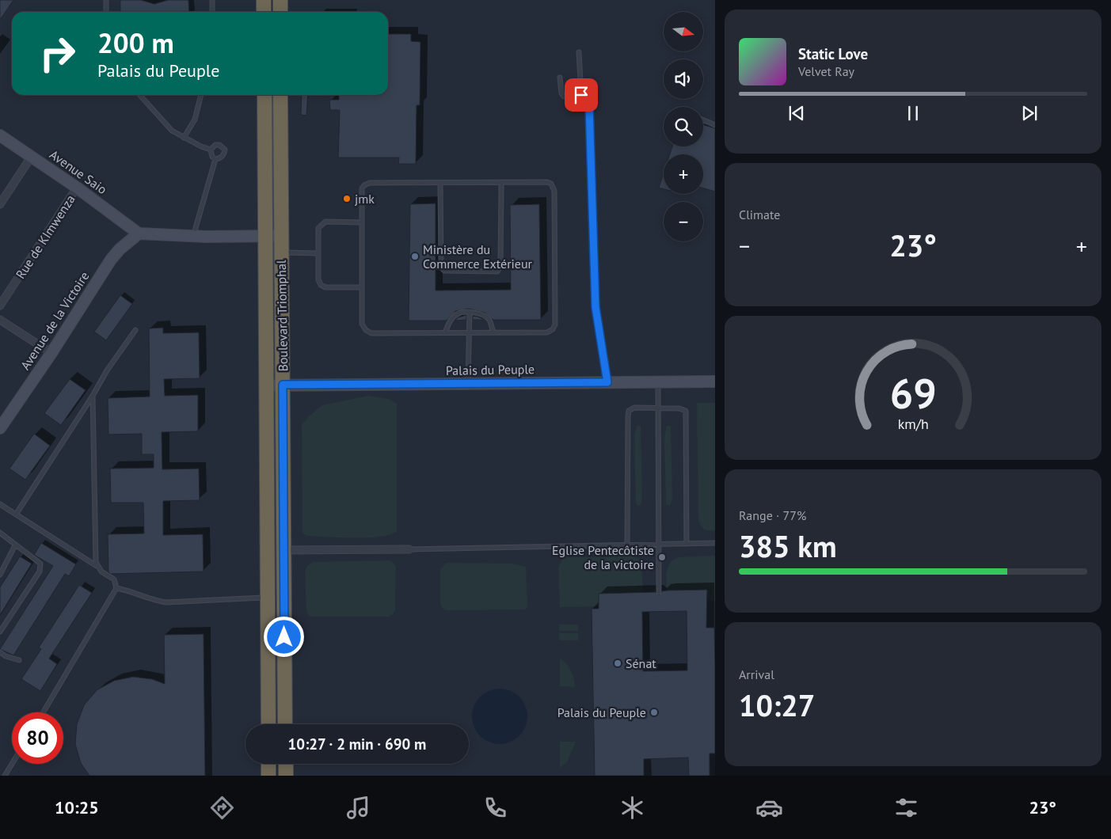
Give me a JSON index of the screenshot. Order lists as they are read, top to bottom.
{
  "streets": {
    "highway": ["Boulevard Triomphal"],
    "street": [
      "Avenue Saio",
      "Rue de KImwenza",
      "Avenue de la Victoire",
      "Palais du Peuple"
    ]
  },
  "crossings": [
    ["Avenue Saio", "Rue de KImwenza"],
    ["Avenue Saio", "Avenue de la Victoire"],
    ["Boulevard Triomphal", "Palais du Peuple"]
  ],
  "places": [
    "jmk",
    "Ministère du Commerce Extérieur",
    "Eglise Pentecôtiste de la victoire",
    "Sénat",
    "Palais du Peuple"
  ],
  "north": "right",
  "page": {
    "map_buttons": ["+", "−"],
    "turn": ["200 m", "Palais du Peuple"],
    "song": ["Static Love", "Velvet Ray"],
    "tile": [
      "Climate",
      ["Range · 77%", "385 km"],
      ["Arrival", "10:27"]
    ],
    "heat": ["−", "23°", "+"],
    "limit": "80",
    "trip": "10:27 · 2 min · 690 m",
    "tabs": ["10:25", "23°"],
    "gauge": ["69", "km/h"]
  }
}
